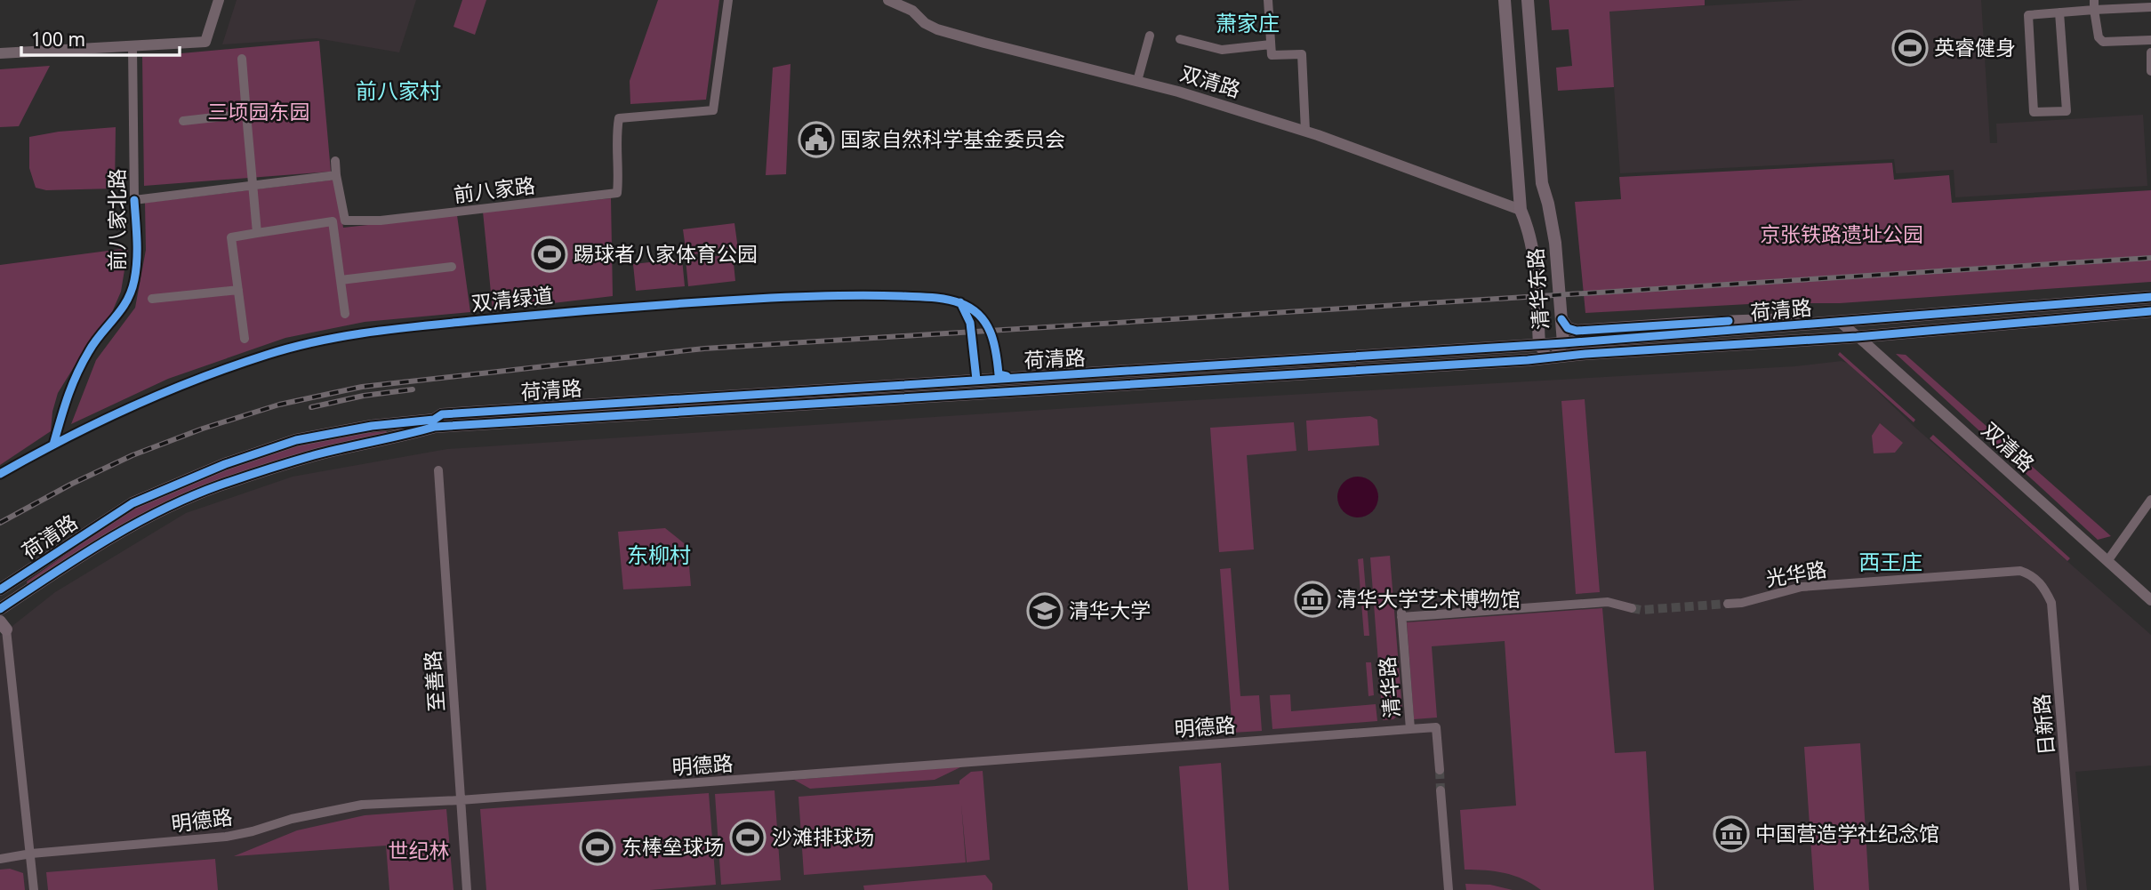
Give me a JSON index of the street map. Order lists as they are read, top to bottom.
{
  "streets": {
    "main road": ["清华东路", "荷清路"],
    "street": [
      "双清路",
      "前八家路",
      "前八家北路",
      "光华路",
      "至善路",
      "清华路",
      "日新路",
      "明德路"
    ],
    "cycle path": ["双清绿道"]
  },
  "crossings": [
    ["双清路", "清华东路"],
    ["双清路", "荷清路"],
    ["清华东路", "荷清路"],
    ["光华路", "日新路"],
    ["至善路", "明德路"],
    ["清华路", "明德路"]
  ],
  "districts": [
    "萧家庄",
    "前八家村",
    "东柳村",
    "西王庄"
  ],
  "parks": ["三顷园东园", "京张铁路遗址公园", "世纪林"],
  "places": {
    "sports": [
      "英睿健身",
      "踢球者八家体育公园",
      "沙滩排球场",
      "东棒垒球场"
    ],
    "public building": ["国家自然科学基金委员会"],
    "museum": ["清华大学艺术博物馆", "中国营造学社纪念馆"],
    "school or university": ["清华大学"]
  },
  "scale_bar": "100 m"
}
